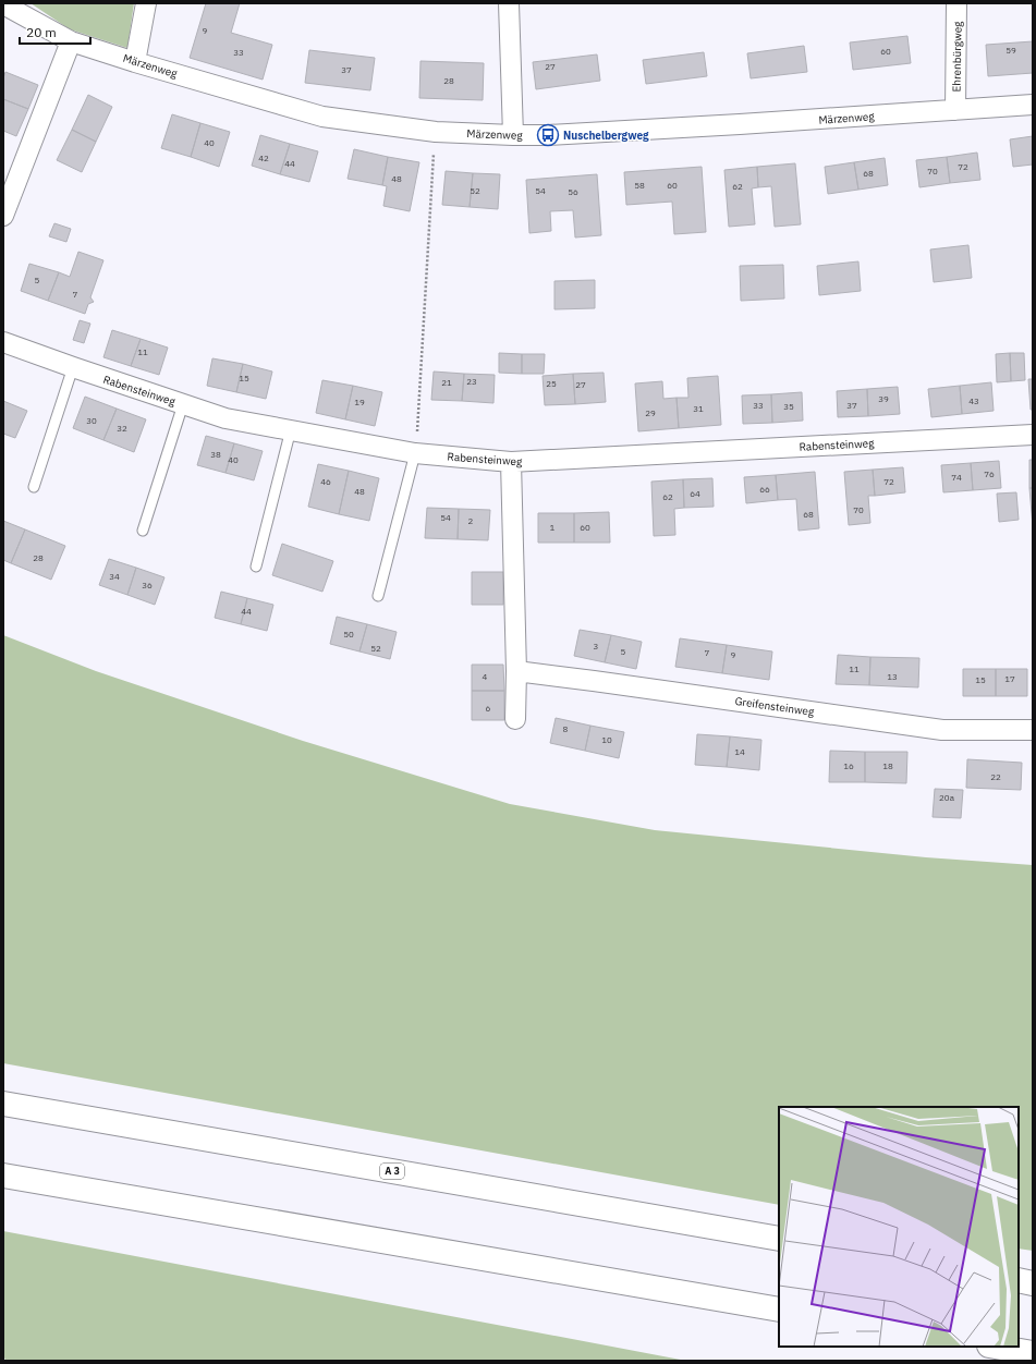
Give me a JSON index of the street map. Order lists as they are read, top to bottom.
{
  "streets": {
    "highway": ["A 3"],
    "street": [
      "Ehrenbürgweg",
      "Märzenweg",
      "Rabensteinweg",
      "Greifensteinweg"
    ]
  },
  "crossings": [
    ["Ehrenbürgweg", "Märzenweg"]
  ],
  "places": {
    "bus stop": ["Nuschelbergweg"]
  },
  "house_numbers": [
    "9",
    "59",
    "60",
    "33",
    "27",
    "37",
    "28",
    "40",
    "42",
    "44",
    "72",
    "70",
    "68",
    "48",
    "58",
    "60",
    "62",
    "52",
    "54",
    "56",
    "5",
    "7",
    "11",
    "15",
    "23",
    "21",
    "25",
    "27",
    "39",
    "43",
    "19",
    "33",
    "37",
    "35",
    "31",
    "29",
    "30",
    "32",
    "38",
    "40",
    "76",
    "74",
    "46",
    "72",
    "66",
    "48",
    "64",
    "62",
    "70",
    "68",
    "54",
    "2",
    "1",
    "60",
    "28",
    "34",
    "36",
    "44",
    "50",
    "3",
    "52",
    "5",
    "7",
    "9",
    "11",
    "4",
    "13",
    "17",
    "15",
    "6",
    "8",
    "10",
    "14",
    "16",
    "18",
    "22",
    "20a"
  ],
  "scale_bar": "20 m"
}
